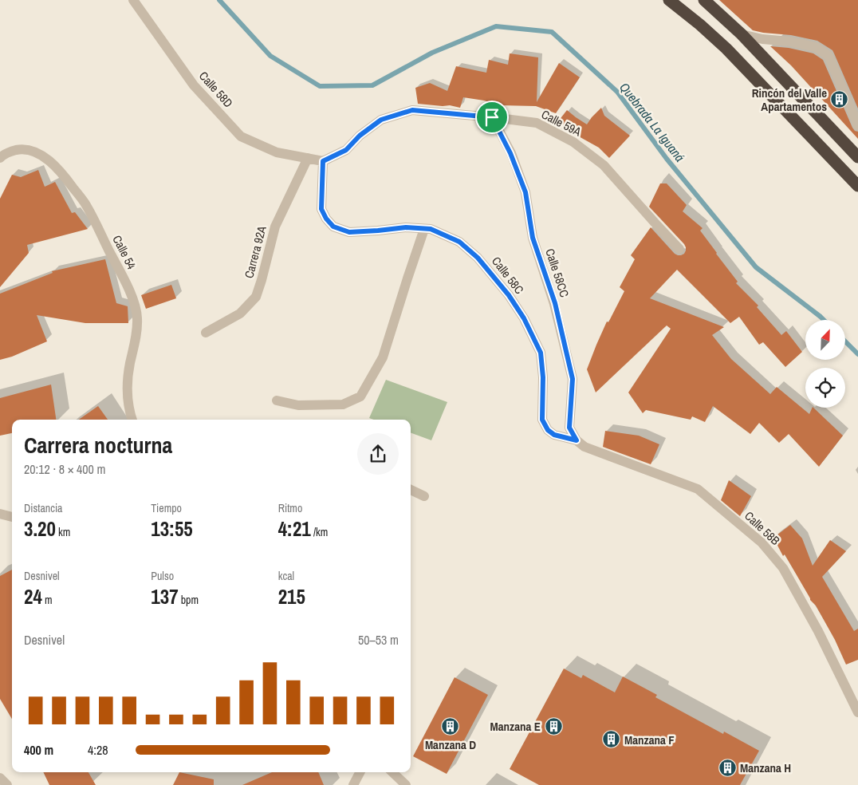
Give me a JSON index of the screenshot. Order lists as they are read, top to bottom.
{
  "streets": {
    "street": [
      "Calle 58D",
      "Calle 59A",
      "Calle 54",
      "Carrera 92A",
      "Calle 58CC",
      "Calle 58C",
      "Calle 58B"
    ]
  },
  "crossings": [
    ["Calle 58D", "Carrera 92A"],
    ["Calle 59A", "Calle 58CC"],
    ["Calle 59A", "Calle 58C"],
    ["Calle 58CC", "Calle 58C"],
    ["Calle 58CC", "Calle 58B"],
    ["Calle 58C", "Calle 58B"]
  ],
  "water": ["Quebrada La Iguaná"],
  "places": {
    "building": [
      "Rincón del Valle Apartamentos",
      "Manzana D",
      "Manzana E",
      "Manzana F",
      "Manzana H"
    ]
  },
  "north": "top right",
  "page": {
    "heading": ["Carrera nocturna", "20:12 · 8 × 400 m"],
    "stats": [
      ["Distancia", "3.20 km"],
      ["Tiempo", "13:55"],
      ["Ritmo", "4:21 /km"],
      ["Desnivel", "24 m"],
      ["Pulso", "137 bpm"],
      ["kcal", "215"]
    ],
    "chart": ["Desnivel", "50–53 m"],
    "list": [
      {
        "name": "400 m",
        "note": "4:28"
      }
    ]
  }
}
